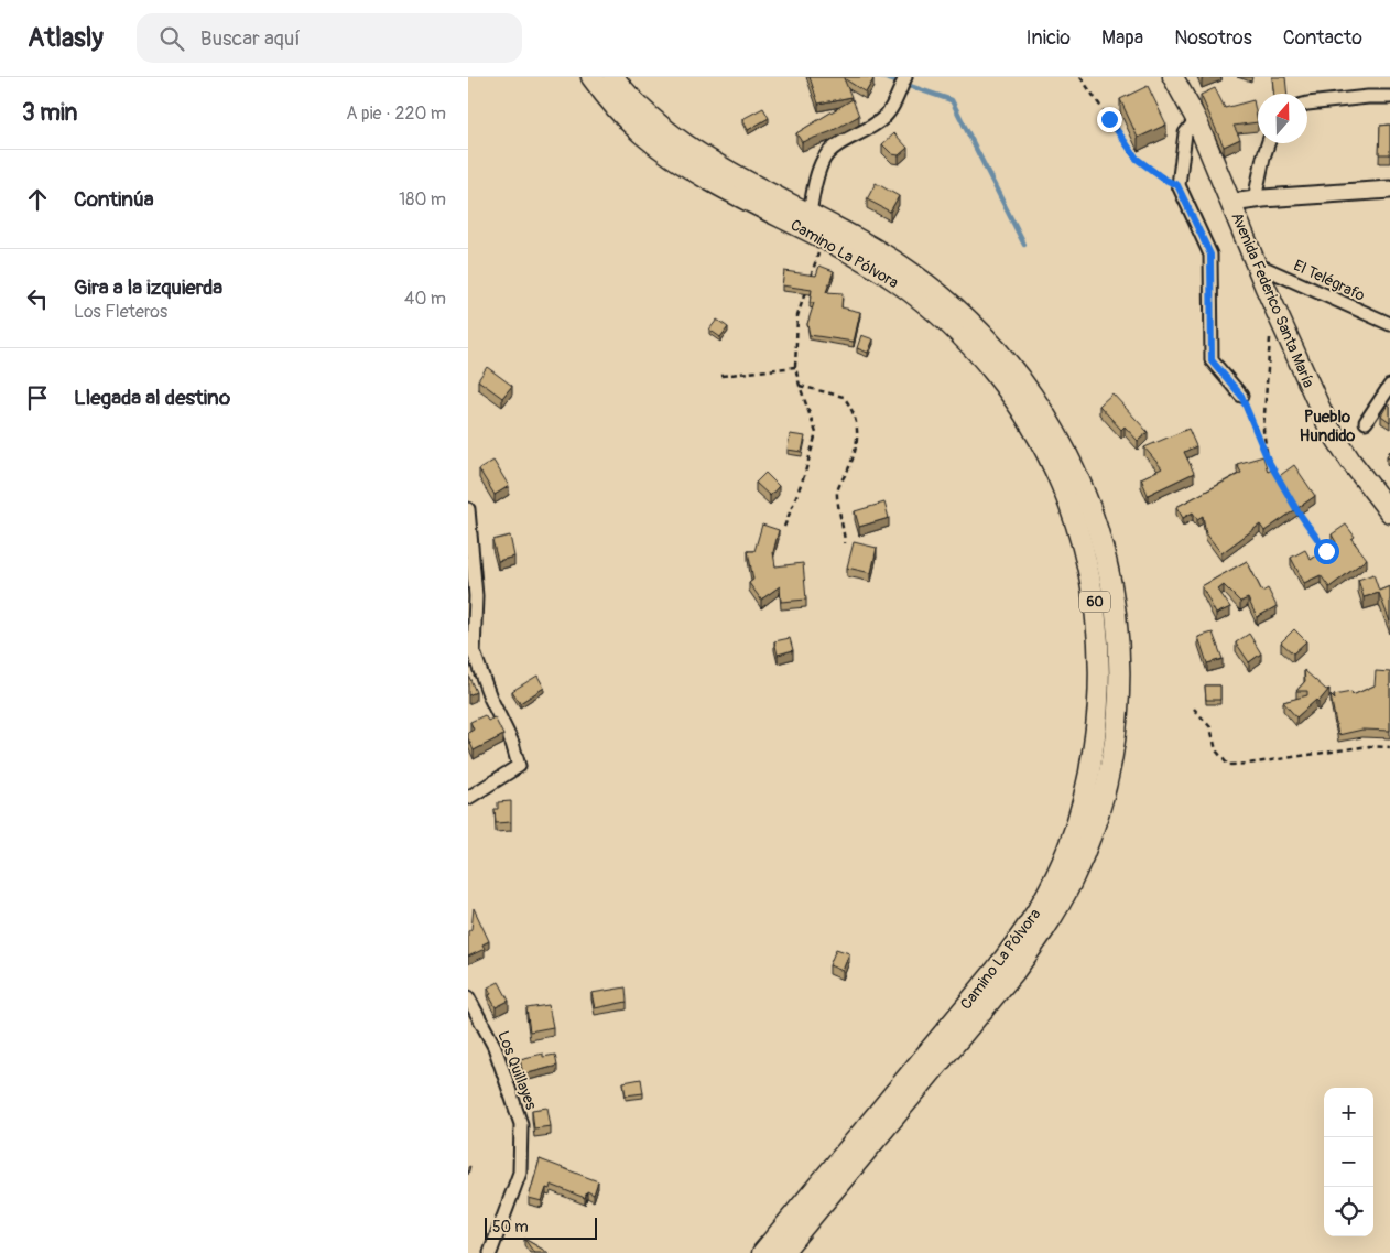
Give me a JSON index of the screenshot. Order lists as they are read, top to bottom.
{
  "streets": {
    "main road": ["Camino La Pólvora", "Avenida Federico Santa María", "60"],
    "street": ["El Telégrafo", "Los Quillayes"]
  },
  "crossings": [
    ["El Telégrafo", "Avenida Federico Santa María"]
  ],
  "districts": ["Pueblo Hundido"],
  "scale_bar": "50 m",
  "north": "top",
  "page": {
    "header": "Atlasly",
    "search": "Buscar aquí",
    "nav": [
      "Inicio",
      "Mapa",
      "Nosotros",
      "Contacto"
    ],
    "heading": ["3 min", "A pie · 220 m"],
    "list": [
      ["Continúa", "180 m"],
      ["Gira a la izquierda", "Los Fleteros", "40 m"],
      "Llegada al destino"
    ],
    "map_buttons": ["+", "−"],
    "scale": "50 m"
  }
}
